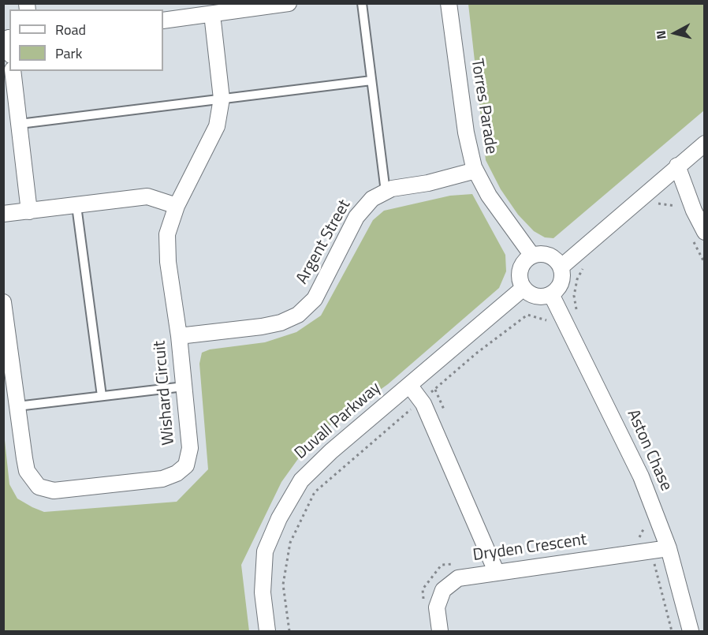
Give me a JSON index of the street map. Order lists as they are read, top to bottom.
{
  "streets": {
    "street": [
      "Torres Parade",
      "Argent Street",
      "Wishard Circuit",
      "Duvall Parkway",
      "Aston Chase",
      "Dryden Crescent"
    ]
  },
  "crossings": [
    ["Torres Parade", "Argent Street"],
    ["Torres Parade", "Duvall Parkway"],
    ["Torres Parade", "Aston Chase"],
    ["Argent Street", "Wishard Circuit"],
    ["Duvall Parkway", "Aston Chase"],
    ["Aston Chase", "Dryden Crescent"]
  ],
  "legend": ["Road", "Park"],
  "north": "left"
}
